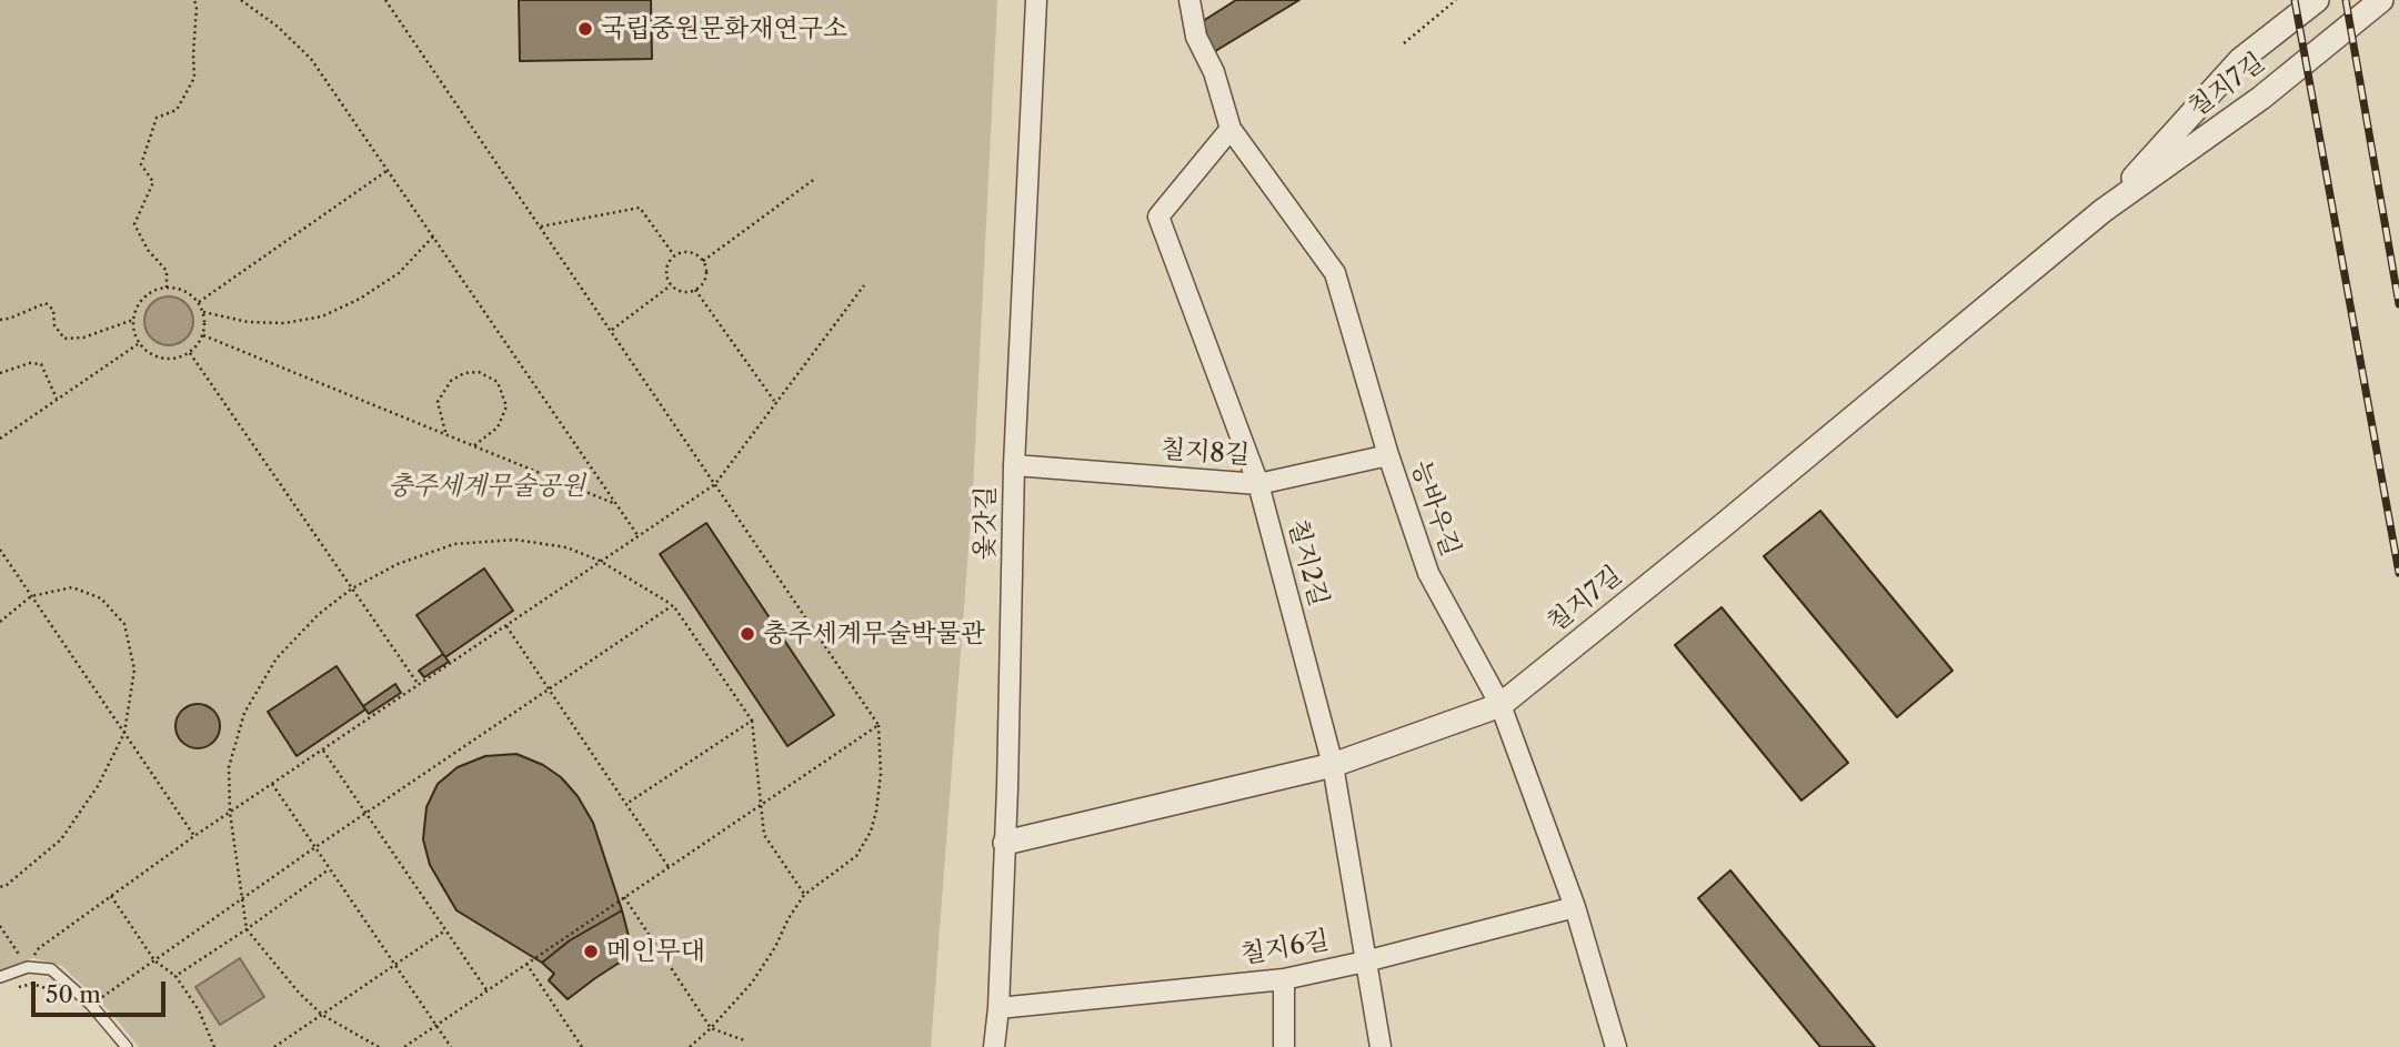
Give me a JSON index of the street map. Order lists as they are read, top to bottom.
{
  "streets": {
    "street": [
      "칠지7길",
      "칠지8길",
      "능바우길",
      "옻갓길",
      "칠지2길",
      "칠지6길"
    ]
  },
  "crossings": [
    ["칠지7길", "능바우길"],
    ["칠지7길", "옻갓길"],
    ["칠지7길", "칠지2길"],
    ["칠지8길", "능바우길"],
    ["칠지8길", "옻갓길"],
    ["칠지8길", "칠지2길"],
    ["능바우길", "칠지2길"],
    ["능바우길", "칠지6길"],
    ["옻갓길", "칠지6길"],
    ["칠지2길", "칠지6길"]
  ],
  "parks": ["충주세계무술공원"],
  "places": ["국립중원문화재연구소", "충주세계무술박물관", "메인무대"],
  "scale_bar": "50 m"
}
